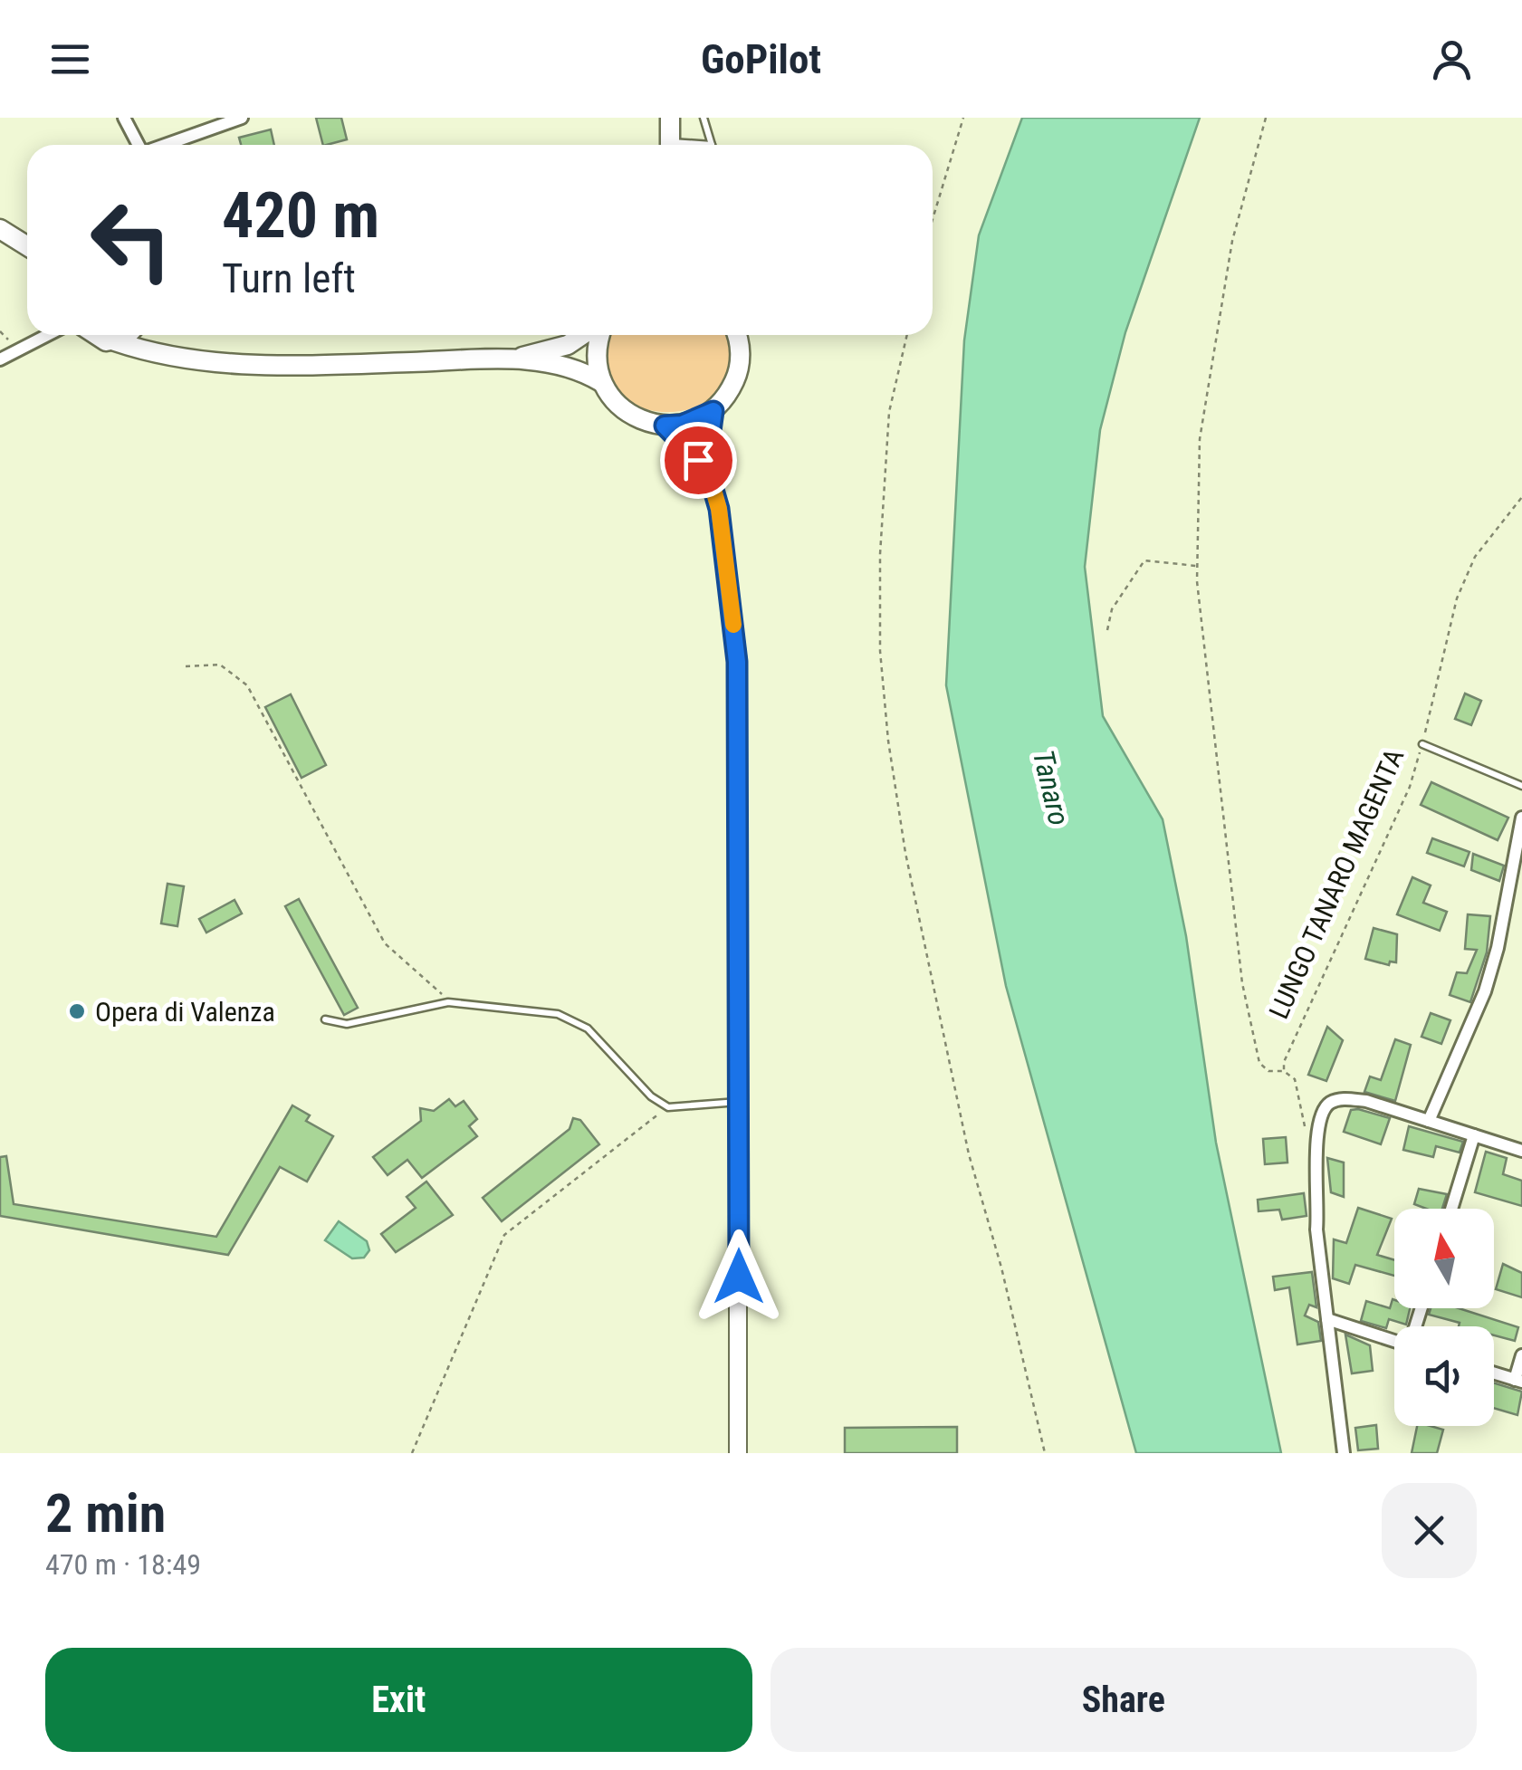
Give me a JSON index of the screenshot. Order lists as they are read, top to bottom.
{
  "streets": {
    "path": ["LUNGO TANARO MAGENTA"]
  },
  "water": ["Tanaro"],
  "places": ["Opera di Valenza"],
  "north": "top",
  "page": {
    "header": "GoPilot",
    "turn": ["420 m", "Turn left"],
    "heading": ["2 min", "470 m · 18:49"],
    "buttons": ["Exit", "Share"]
  }
}
